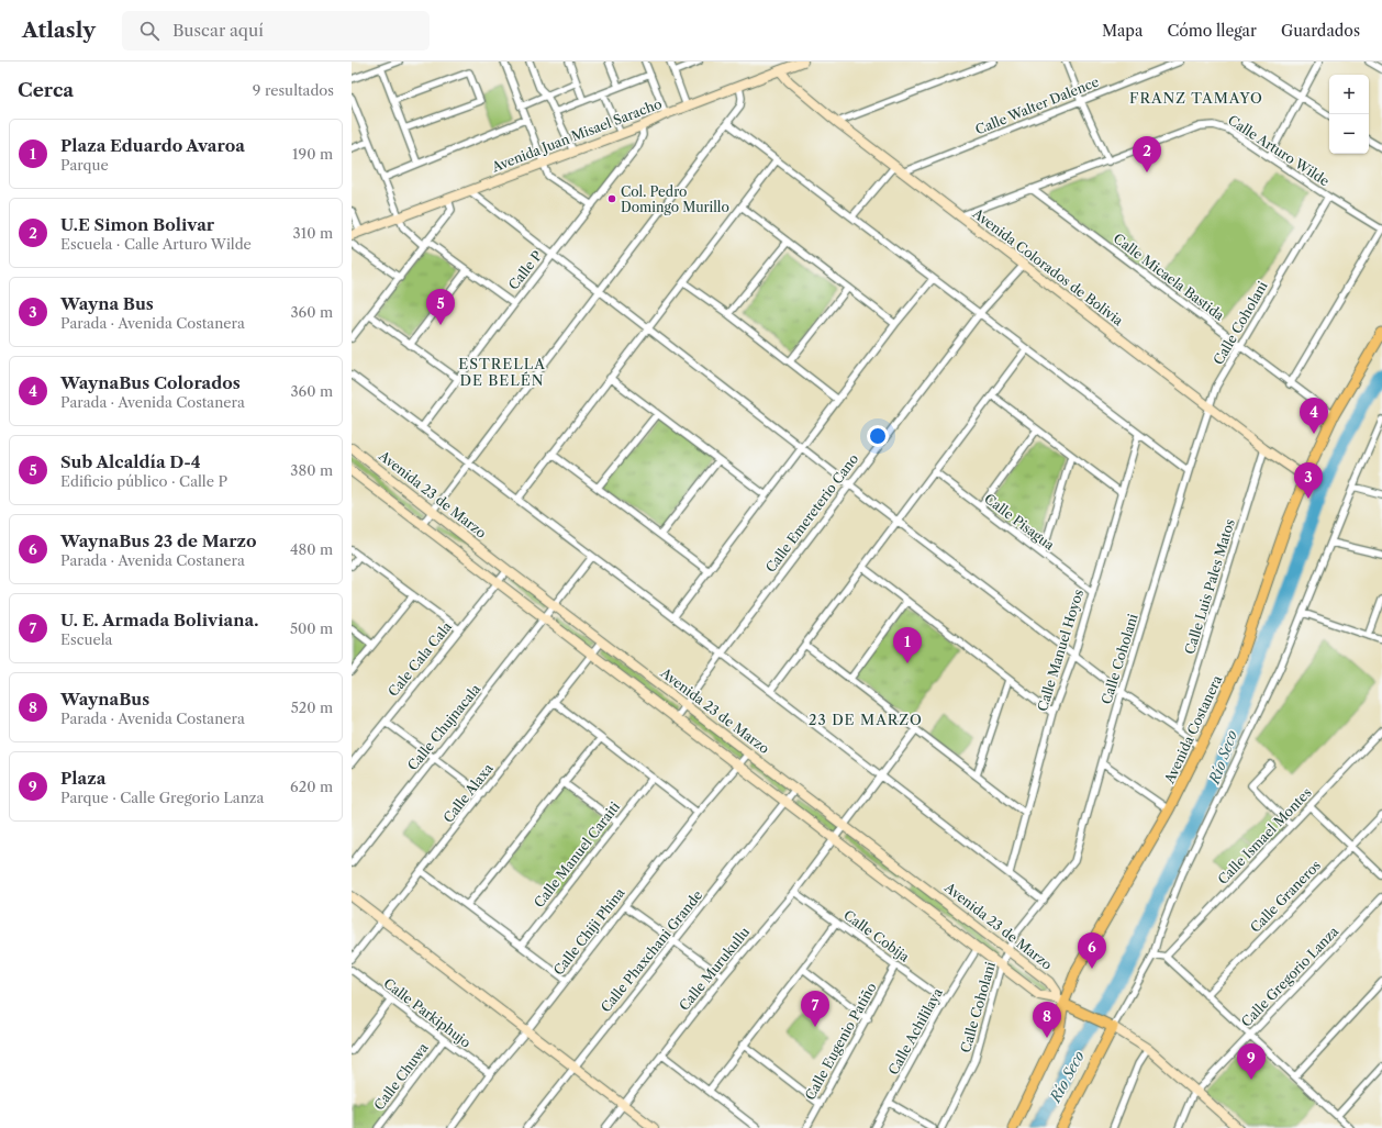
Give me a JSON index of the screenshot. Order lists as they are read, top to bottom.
{
  "streets": {
    "main road": ["Avenida Costanera"],
    "street": [
      "Calle Walter Dalence",
      "Avenida Juan Misael Saracho",
      "Calle Arturo Wilde",
      "Avenida Colorados de Bolivia",
      "Calle P",
      "Calle Micaela Bastida",
      "Calle Coholani",
      "Avenida 23 de Marzo",
      "Calle Emereterio Cano",
      "Calle Pisagua",
      "Calle Luis Pales Matos",
      "Calle Manuel Hoyos",
      "Cale Cala Cala",
      "Calle Chujnacala",
      "Calle Alaxa",
      "Calle Ismael Montes",
      "Calle Manuel Caraiti",
      "Calle Graneros",
      "Calle Chiji Phina",
      "Calle Cobija",
      "Calle Phaxchani Grande",
      "Calle Murukullu",
      "Calle Gregorio Lanza",
      "Calle Parkiphujo",
      "Calle Achililaya",
      "Calle Eugenio Patiño",
      "Calle Chuwa"
    ]
  },
  "crossings": [
    ["Calle Walter Dalence", "Avenida Colorados de Bolivia"],
    ["Avenida Juan Misael Saracho", "Avenida Colorados de Bolivia"],
    ["Avenida Juan Misael Saracho", "Calle P"],
    ["Calle Arturo Wilde", "Avenida Colorados de Bolivia"],
    ["Calle Arturo Wilde", "Calle Micaela Bastida"],
    ["Calle Arturo Wilde", "Calle Coholani"],
    ["Avenida Colorados de Bolivia", "Calle Coholani"],
    ["Avenida Colorados de Bolivia", "Calle Emereterio Cano"],
    ["Avenida Colorados de Bolivia", "Calle Luis Pales Matos"],
    ["Avenida Colorados de Bolivia", "Avenida Costanera"],
    ["Calle Micaela Bastida", "Calle Coholani"],
    ["Calle Micaela Bastida", "Avenida Costanera"],
    ["Calle Coholani", "Avenida 23 de Marzo"],
    ["Avenida 23 de Marzo", "Calle Emereterio Cano"],
    ["Avenida 23 de Marzo", "Cale Cala Cala"],
    ["Avenida 23 de Marzo", "Calle Chujnacala"],
    ["Avenida 23 de Marzo", "Avenida Costanera"],
    ["Avenida 23 de Marzo", "Calle Alaxa"],
    ["Avenida 23 de Marzo", "Calle Chiji Phina"],
    ["Avenida 23 de Marzo", "Calle Phaxchani Grande"],
    ["Avenida 23 de Marzo", "Calle Murukullu"],
    ["Calle Pisagua", "Calle Manuel Hoyos"],
    ["Calle Chiji Phina", "Calle Parkiphujo"],
    ["Calle Cobija", "Calle Murukullu"],
    ["Calle Cobija", "Calle Achililaya"],
    ["Calle Cobija", "Calle Eugenio Patiño"],
    ["Calle Parkiphujo", "Calle Chuwa"]
  ],
  "districts": ["FRANZ TAMAYO", "ESTRELLA DE BELÉN", "23 DE MARZO"],
  "water": ["Río Seco"],
  "places": ["Col. Pedro Domingo Murillo"],
  "page": {
    "header": "Atlasly",
    "search": "Buscar aquí",
    "nav": ["Mapa", "Cómo llegar", "Guardados"],
    "heading": ["Cerca", "9 resultados"],
    "map_buttons": ["+", "−"],
    "list": [
      {
        "mark": "1",
        "name": "Plaza Eduardo Avaroa",
        "note": "Parque",
        "value": "190 m"
      },
      {
        "mark": "2",
        "name": "U.E Simon Bolivar",
        "note": "Escuela · Calle Arturo Wilde",
        "value": "310 m"
      },
      {
        "mark": "3",
        "name": "Wayna Bus",
        "note": "Parada · Avenida Costanera",
        "value": "360 m"
      },
      {
        "mark": "4",
        "name": "WaynaBus Colorados",
        "note": "Parada · Avenida Costanera",
        "value": "360 m"
      },
      {
        "mark": "5",
        "name": "Sub Alcaldía D-4",
        "note": "Edificio público · Calle P",
        "value": "380 m"
      },
      {
        "mark": "6",
        "name": "WaynaBus 23 de Marzo",
        "note": "Parada · Avenida Costanera",
        "value": "480 m"
      },
      {
        "mark": "7",
        "name": "U. E. Armada Boliviana.",
        "note": "Escuela",
        "value": "500 m"
      },
      {
        "mark": "8",
        "name": "WaynaBus",
        "note": "Parada · Avenida Costanera",
        "value": "520 m"
      },
      {
        "mark": "9",
        "name": "Plaza",
        "note": "Parque · Calle Gregorio Lanza",
        "value": "620 m"
      }
    ],
    "pins": [
      "2",
      "5",
      "4",
      "3",
      "1",
      "6",
      "7",
      "8",
      "9"
    ]
  }
}
